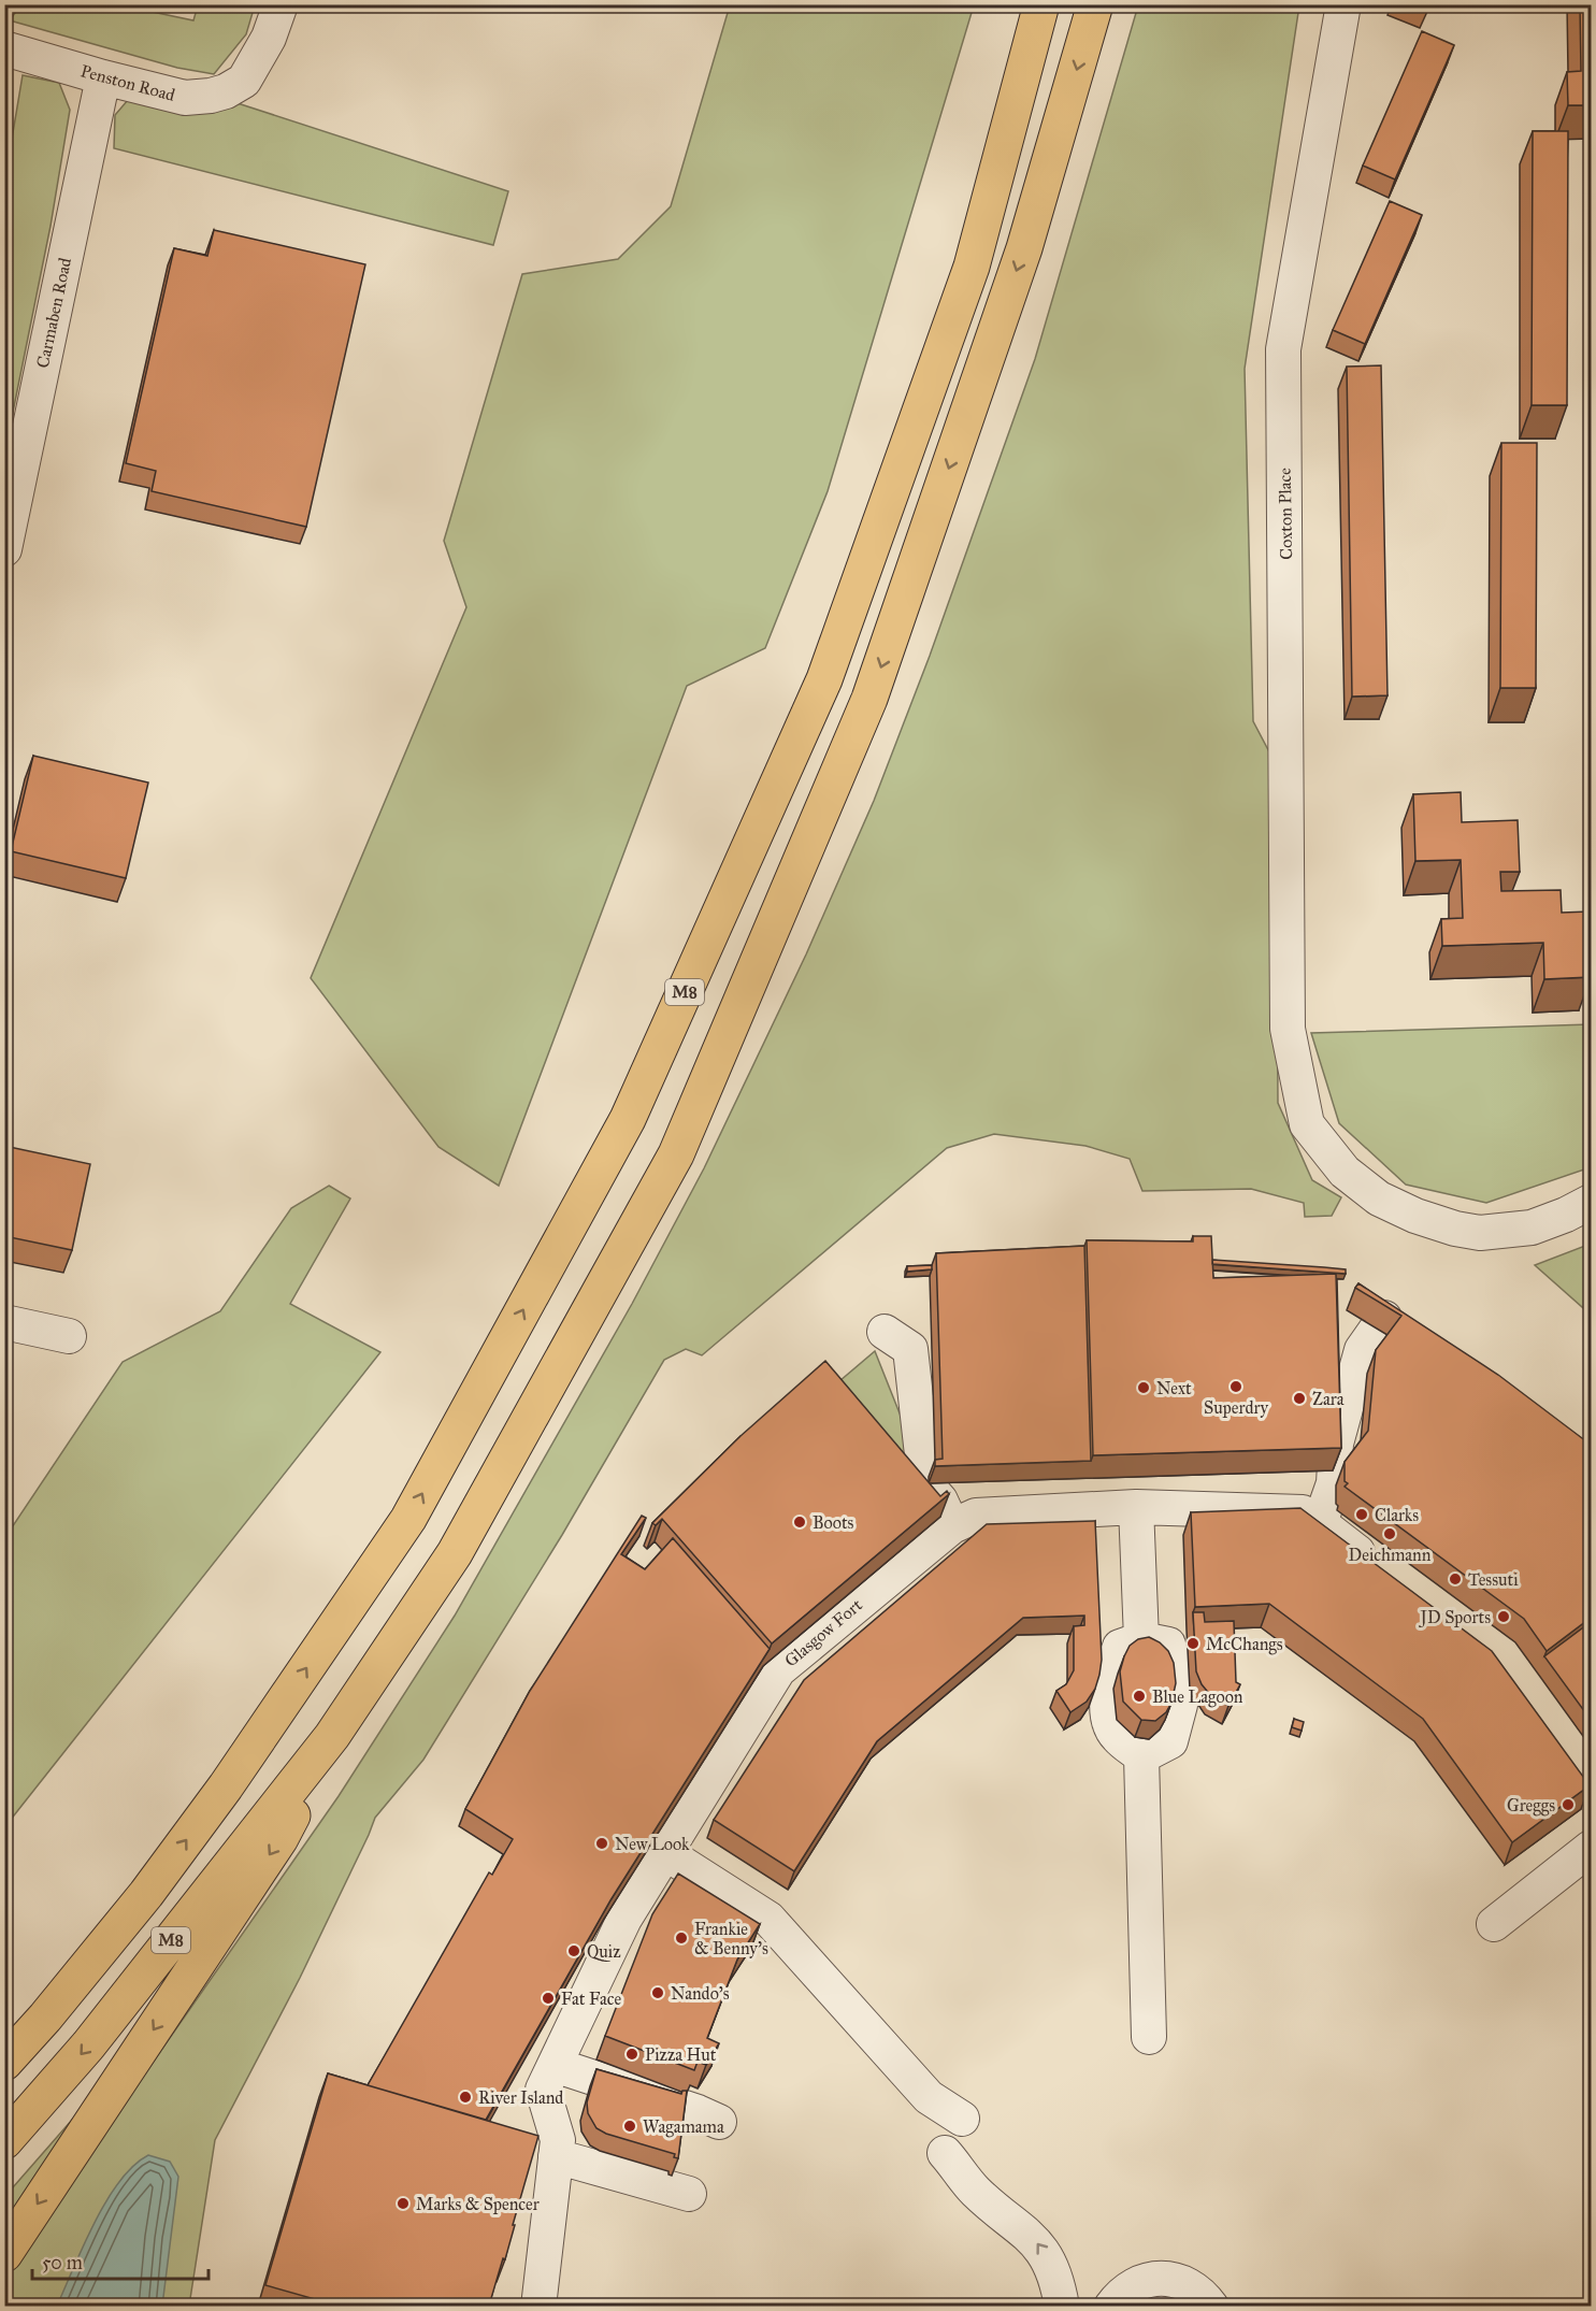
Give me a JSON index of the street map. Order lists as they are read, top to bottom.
{
  "streets": {
    "highway": ["M8"],
    "street": [
      "Penston Road",
      "Carmaben Road",
      "Coxton Place",
      "Glasgow Fort"
    ]
  },
  "crossings": [
    ["Penston Road", "Carmaben Road"]
  ],
  "places": [
    "Superdry",
    "Next",
    "Zara",
    "Clarks",
    "Boots",
    "Deichmann",
    "Tessuti",
    "JD Sports",
    "McChangs",
    "Blue Lagoon",
    "Greggs",
    "New Look",
    "Frankie & Benny's",
    "Quiz",
    "Nando's",
    "Fat Face",
    "Pizza Hut",
    "River Island",
    "Wagamama",
    "Marks & Spencer"
  ],
  "scale_bar": "50 m"
}
